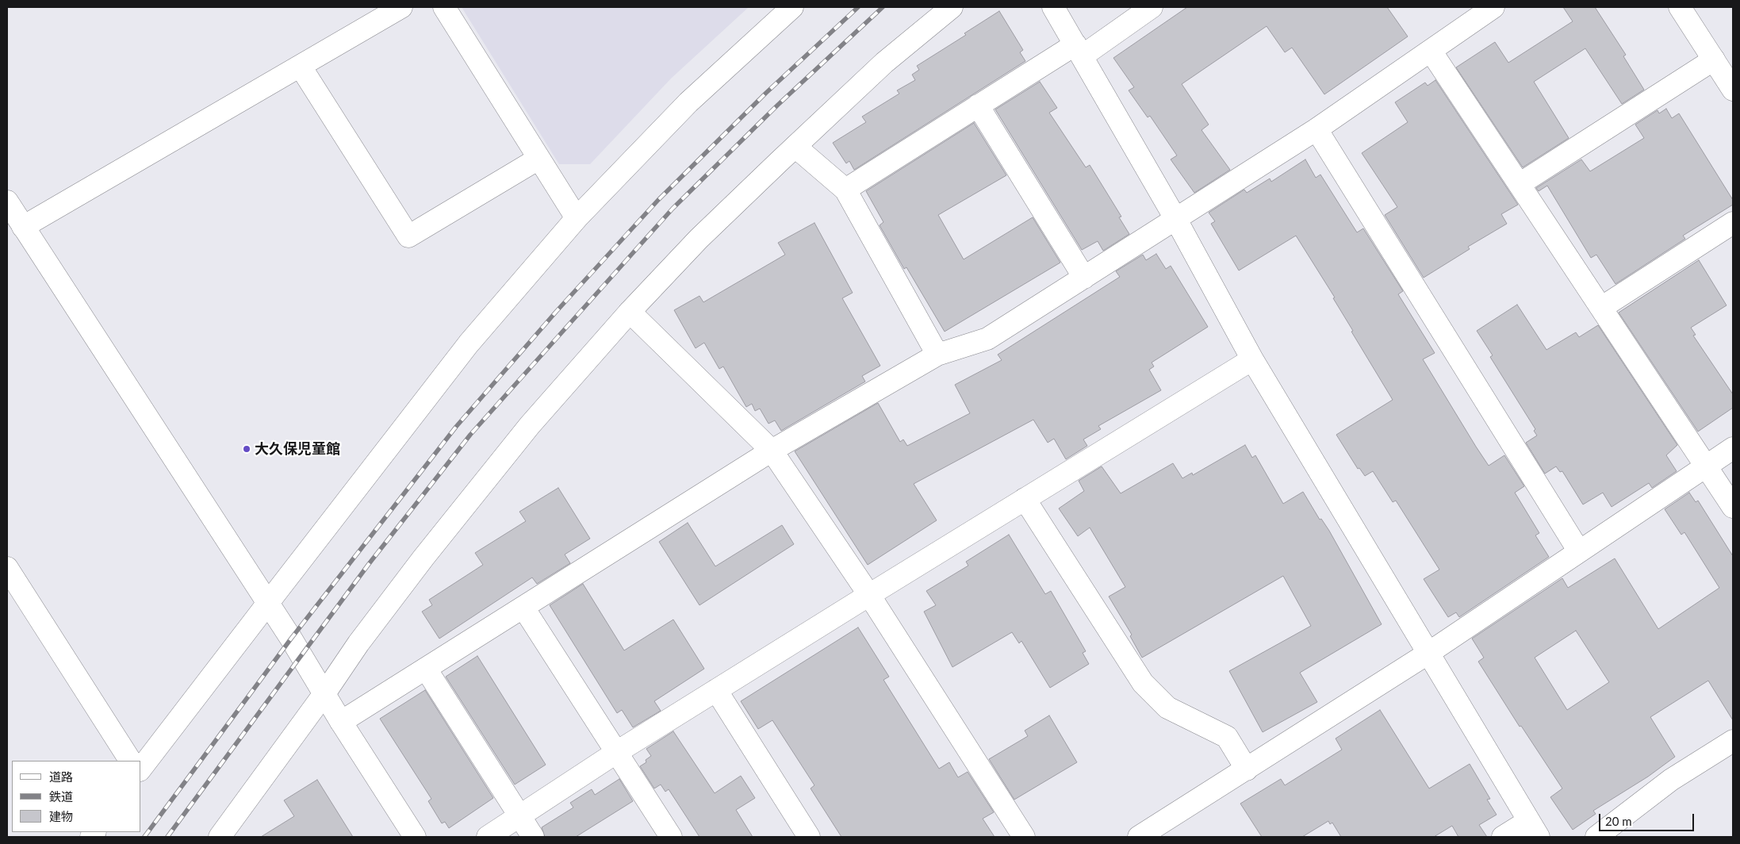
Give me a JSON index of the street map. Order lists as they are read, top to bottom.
{
  "places": ["大久保児童館"],
  "legend": ["道路", "鉄道", "建物"],
  "scale_bar": "20 m"
}
